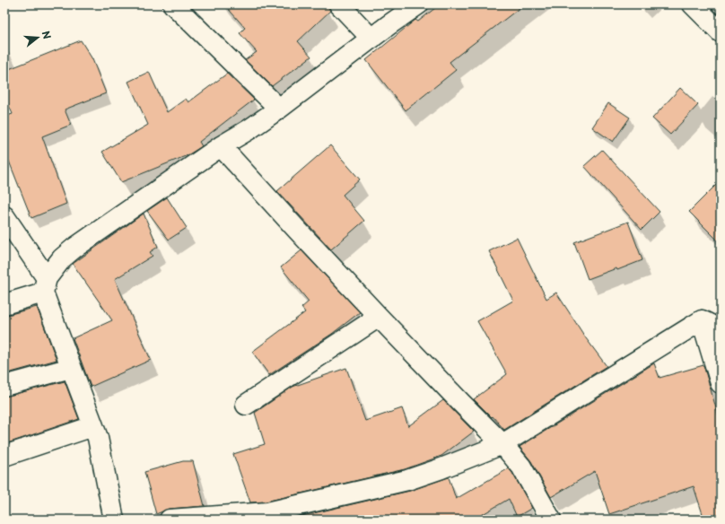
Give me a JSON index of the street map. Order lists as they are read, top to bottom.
{
  "north": "right"
}
